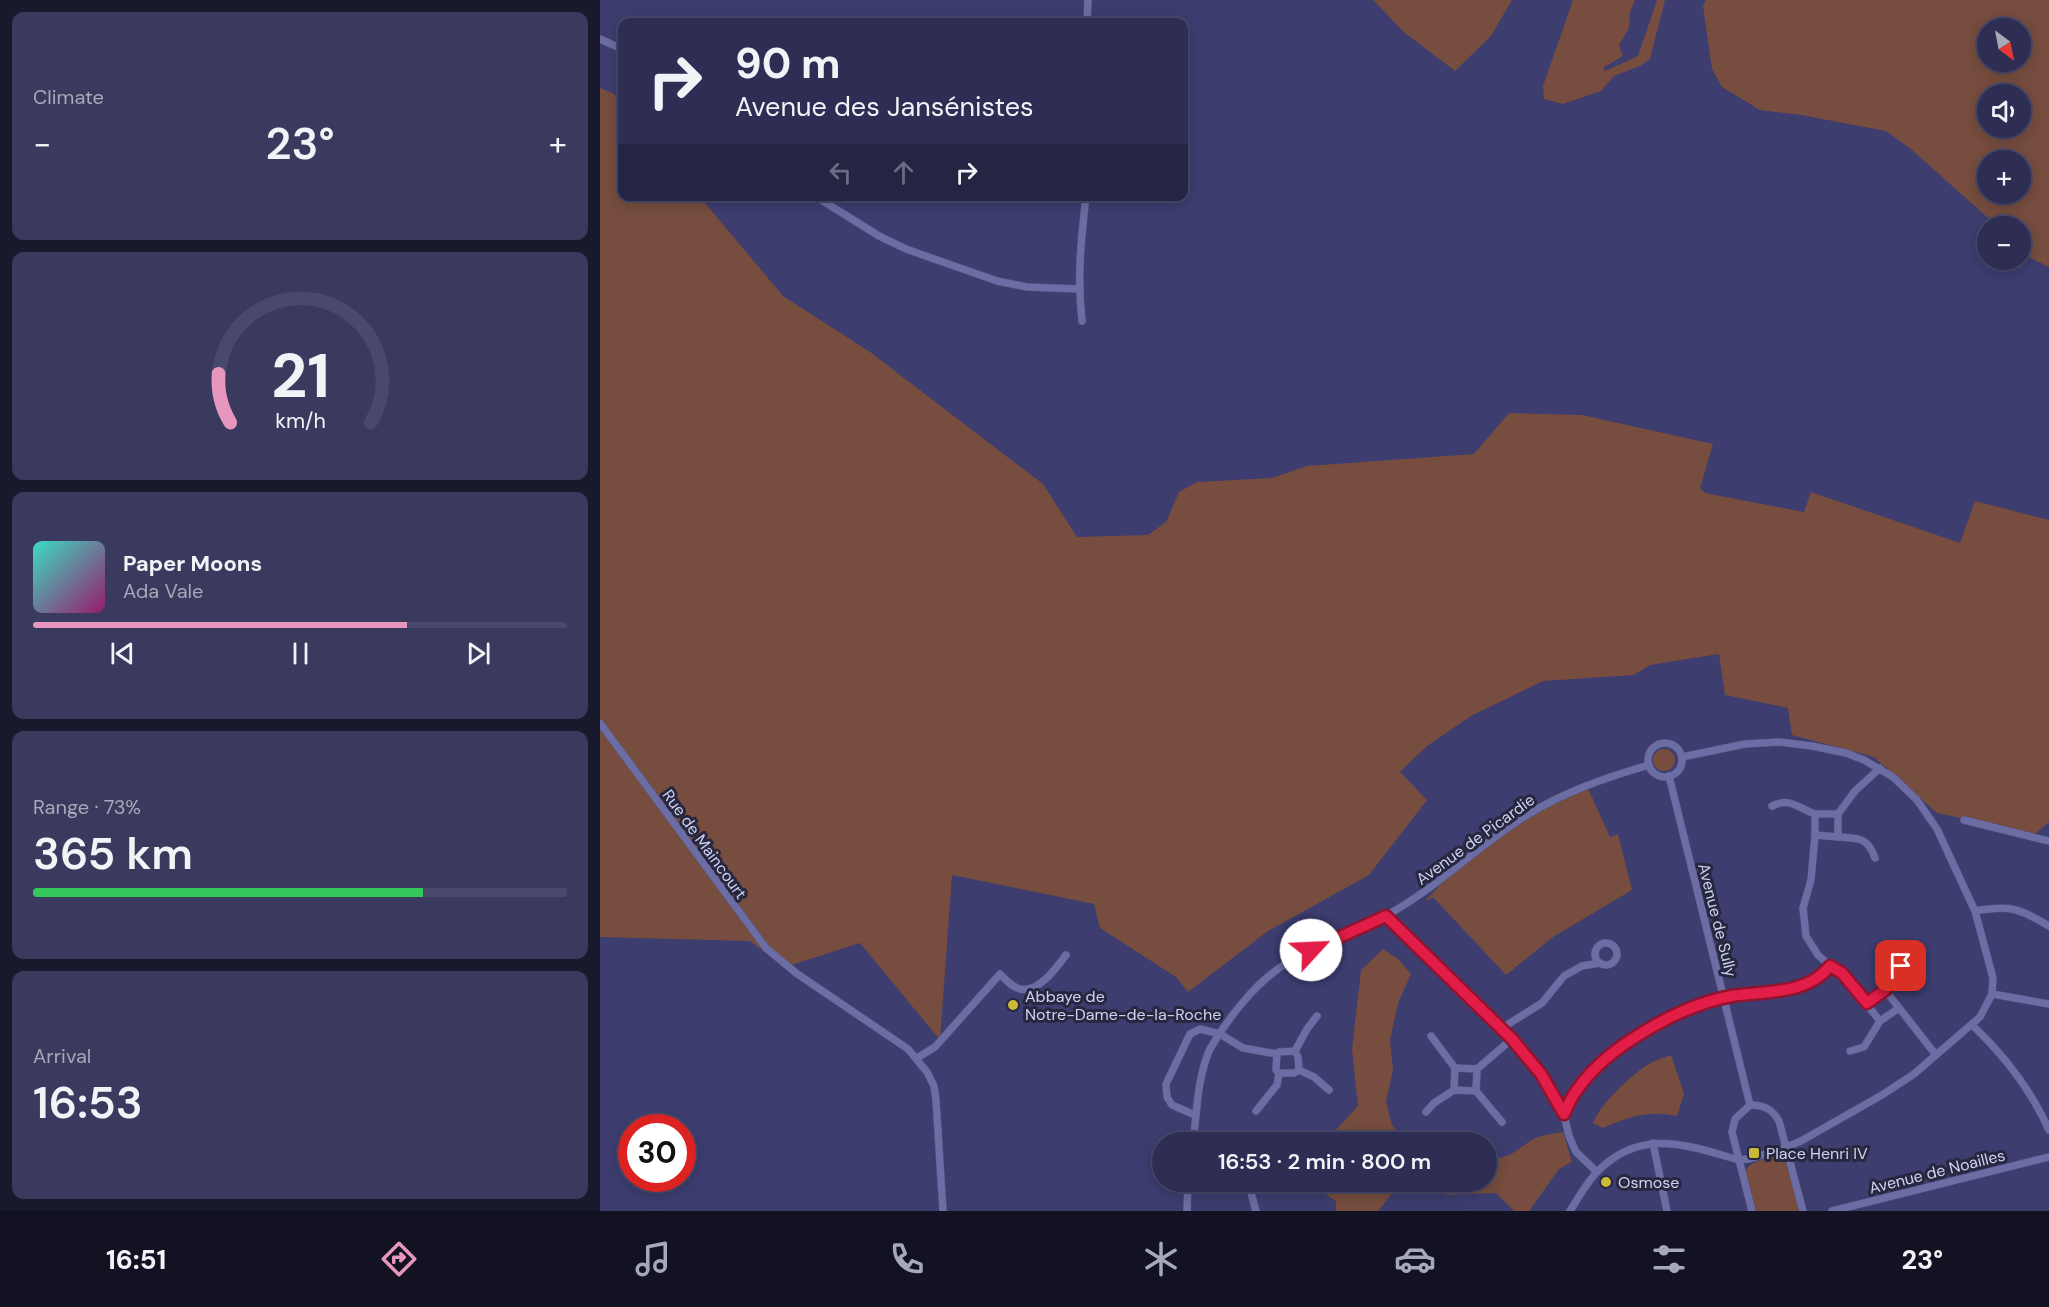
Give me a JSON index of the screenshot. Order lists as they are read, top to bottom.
{
  "streets": {
    "street": [
      "Avenue de Picardie",
      "Rue de Maincourt",
      "Avenue de Sully",
      "Avenue de Noailles"
    ]
  },
  "crossings": [
    ["Avenue de Picardie", "Avenue de Sully"]
  ],
  "places": {
    "other": ["Abbaye de Notre-Dame-de-la-Roche", "Osmose"],
    "transit": ["Place Henri IV"]
  },
  "north": "bottom right",
  "page": {
    "tile": [
      "Climate",
      ["Range · 73%", "365 km"],
      ["Arrival", "16:53"]
    ],
    "map_buttons": ["+", "−"],
    "turn": ["90 m", "Avenue des Jansénistes"],
    "heat": ["−", "23°", "+"],
    "song": ["Paper Moons", "Ada Vale"],
    "limit": "30",
    "trip": "16:53 · 2 min · 800 m",
    "tabs": ["16:51", "23°"],
    "gauge": ["21", "km/h"]
  }
}
